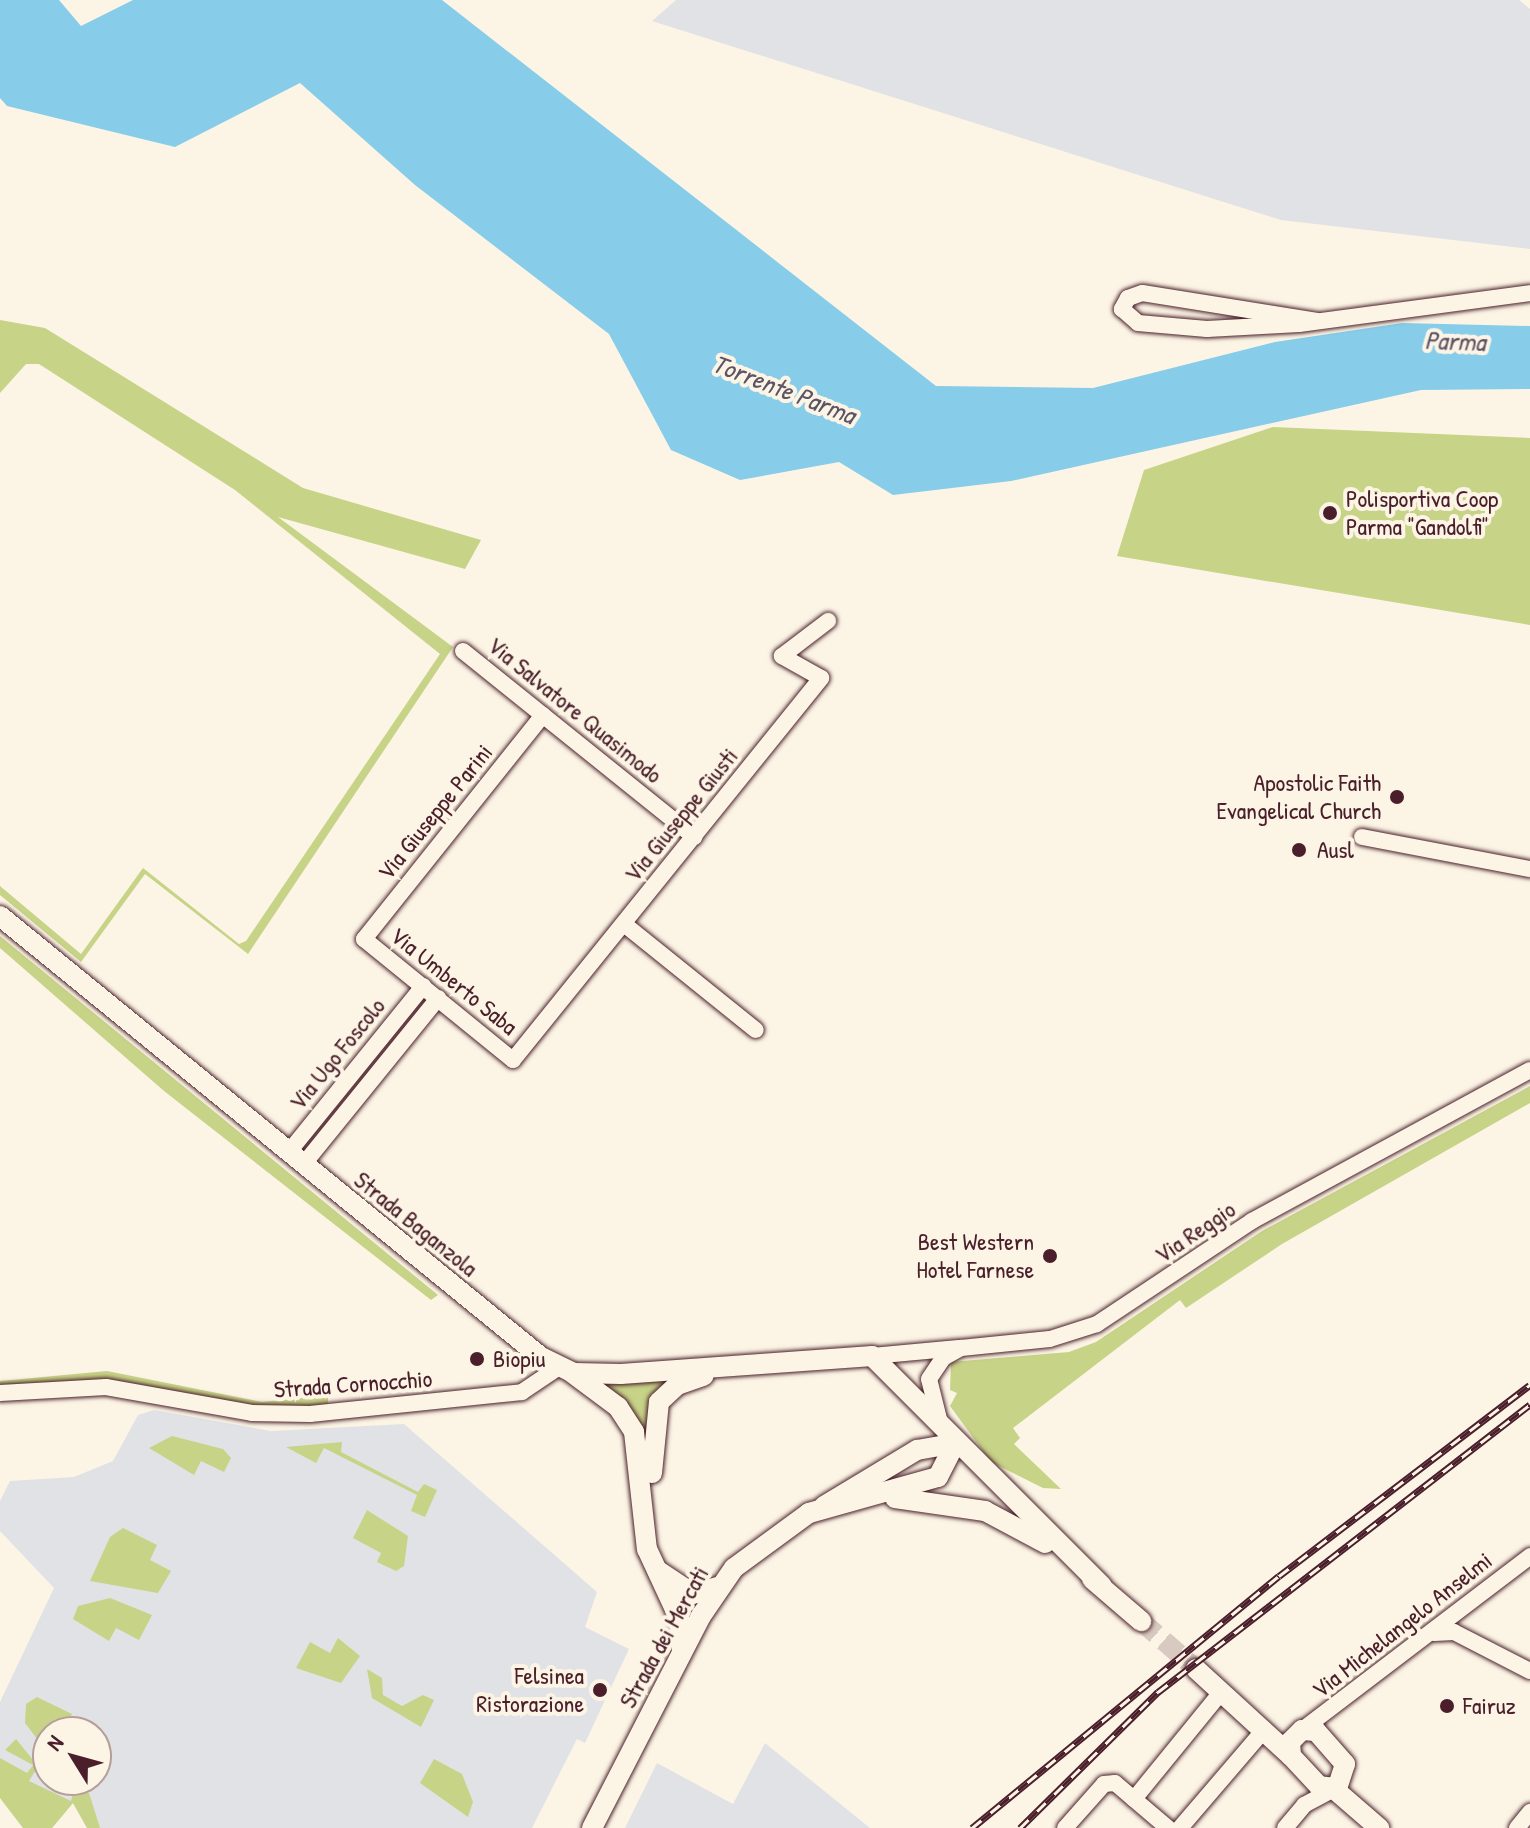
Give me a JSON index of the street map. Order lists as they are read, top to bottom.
{
  "streets": {
    "street": [
      "Via Salvatore Quasimodo",
      "Via Giuseppe Parini",
      "Via Giuseppe Giusti",
      "Via Umberto Saba",
      "Via Ugo Foscolo",
      "Strada Baganzola",
      "Via Reggio",
      "Strada Cornocchio",
      "Via Michelangelo Anselmi",
      "Strada dei Mercati"
    ]
  },
  "crossings": [
    ["Via Salvatore Quasimodo", "Via Giuseppe Parini"],
    ["Via Salvatore Quasimodo", "Via Giuseppe Giusti"],
    ["Via Giuseppe Parini", "Via Umberto Saba"],
    ["Via Giuseppe Giusti", "Via Umberto Saba"],
    ["Via Umberto Saba", "Via Ugo Foscolo"],
    ["Via Ugo Foscolo", "Strada Baganzola"],
    ["Strada Baganzola", "Strada Cornocchio"]
  ],
  "water": ["Parma", "Torrente Parma"],
  "places": [
    "Polisportiva Coop Parma \"Gandolfi\"",
    "Apostolic Faith Evangelical Church",
    "Ausl",
    "Best Western Hotel Farnese",
    "Biopiu",
    "Felsinea Ristorazione",
    "Fairuz"
  ],
  "north": "top left"
}
